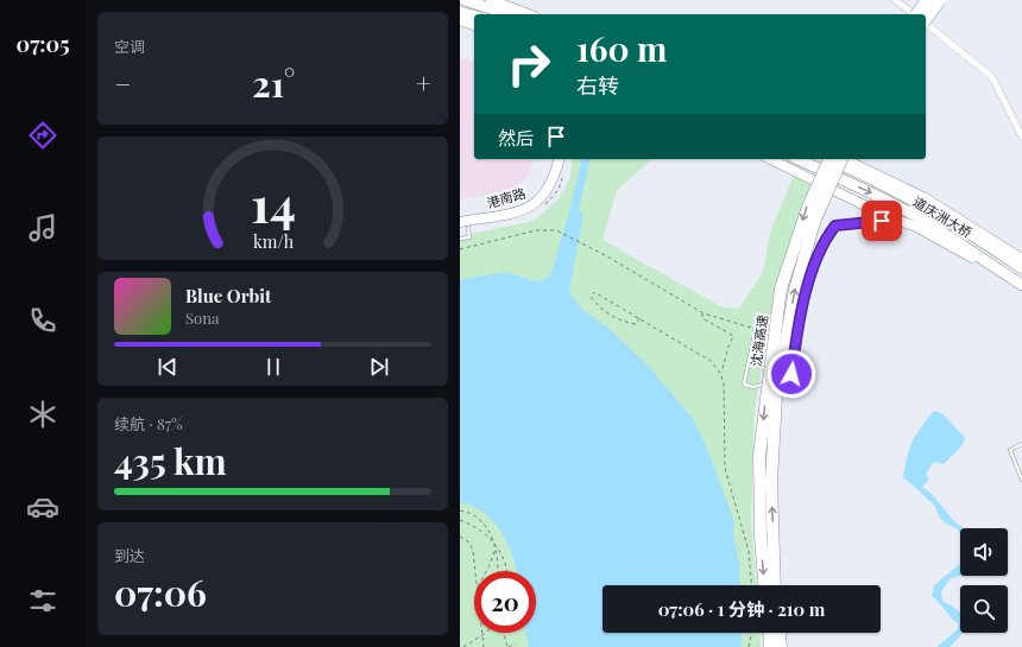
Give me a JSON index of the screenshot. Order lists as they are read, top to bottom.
{
  "streets": {
    "highway": ["道庆洲大桥", "沈海高速"],
    "main road": ["港南路"]
  },
  "page": {
    "tabs": "07:05",
    "tile": [
      "空调",
      ["续航 · 87%", "435 km"],
      ["到达", "07:06"]
    ],
    "turn": ["160 m", "右转"],
    "heat": ["−", "21°", "+"],
    "then": "然后",
    "song": ["Blue Orbit", "Sona"],
    "limit": "20",
    "trip": "07:06 · 1 分钟 · 210 m",
    "gauge": ["14", "km/h"]
  }
}
